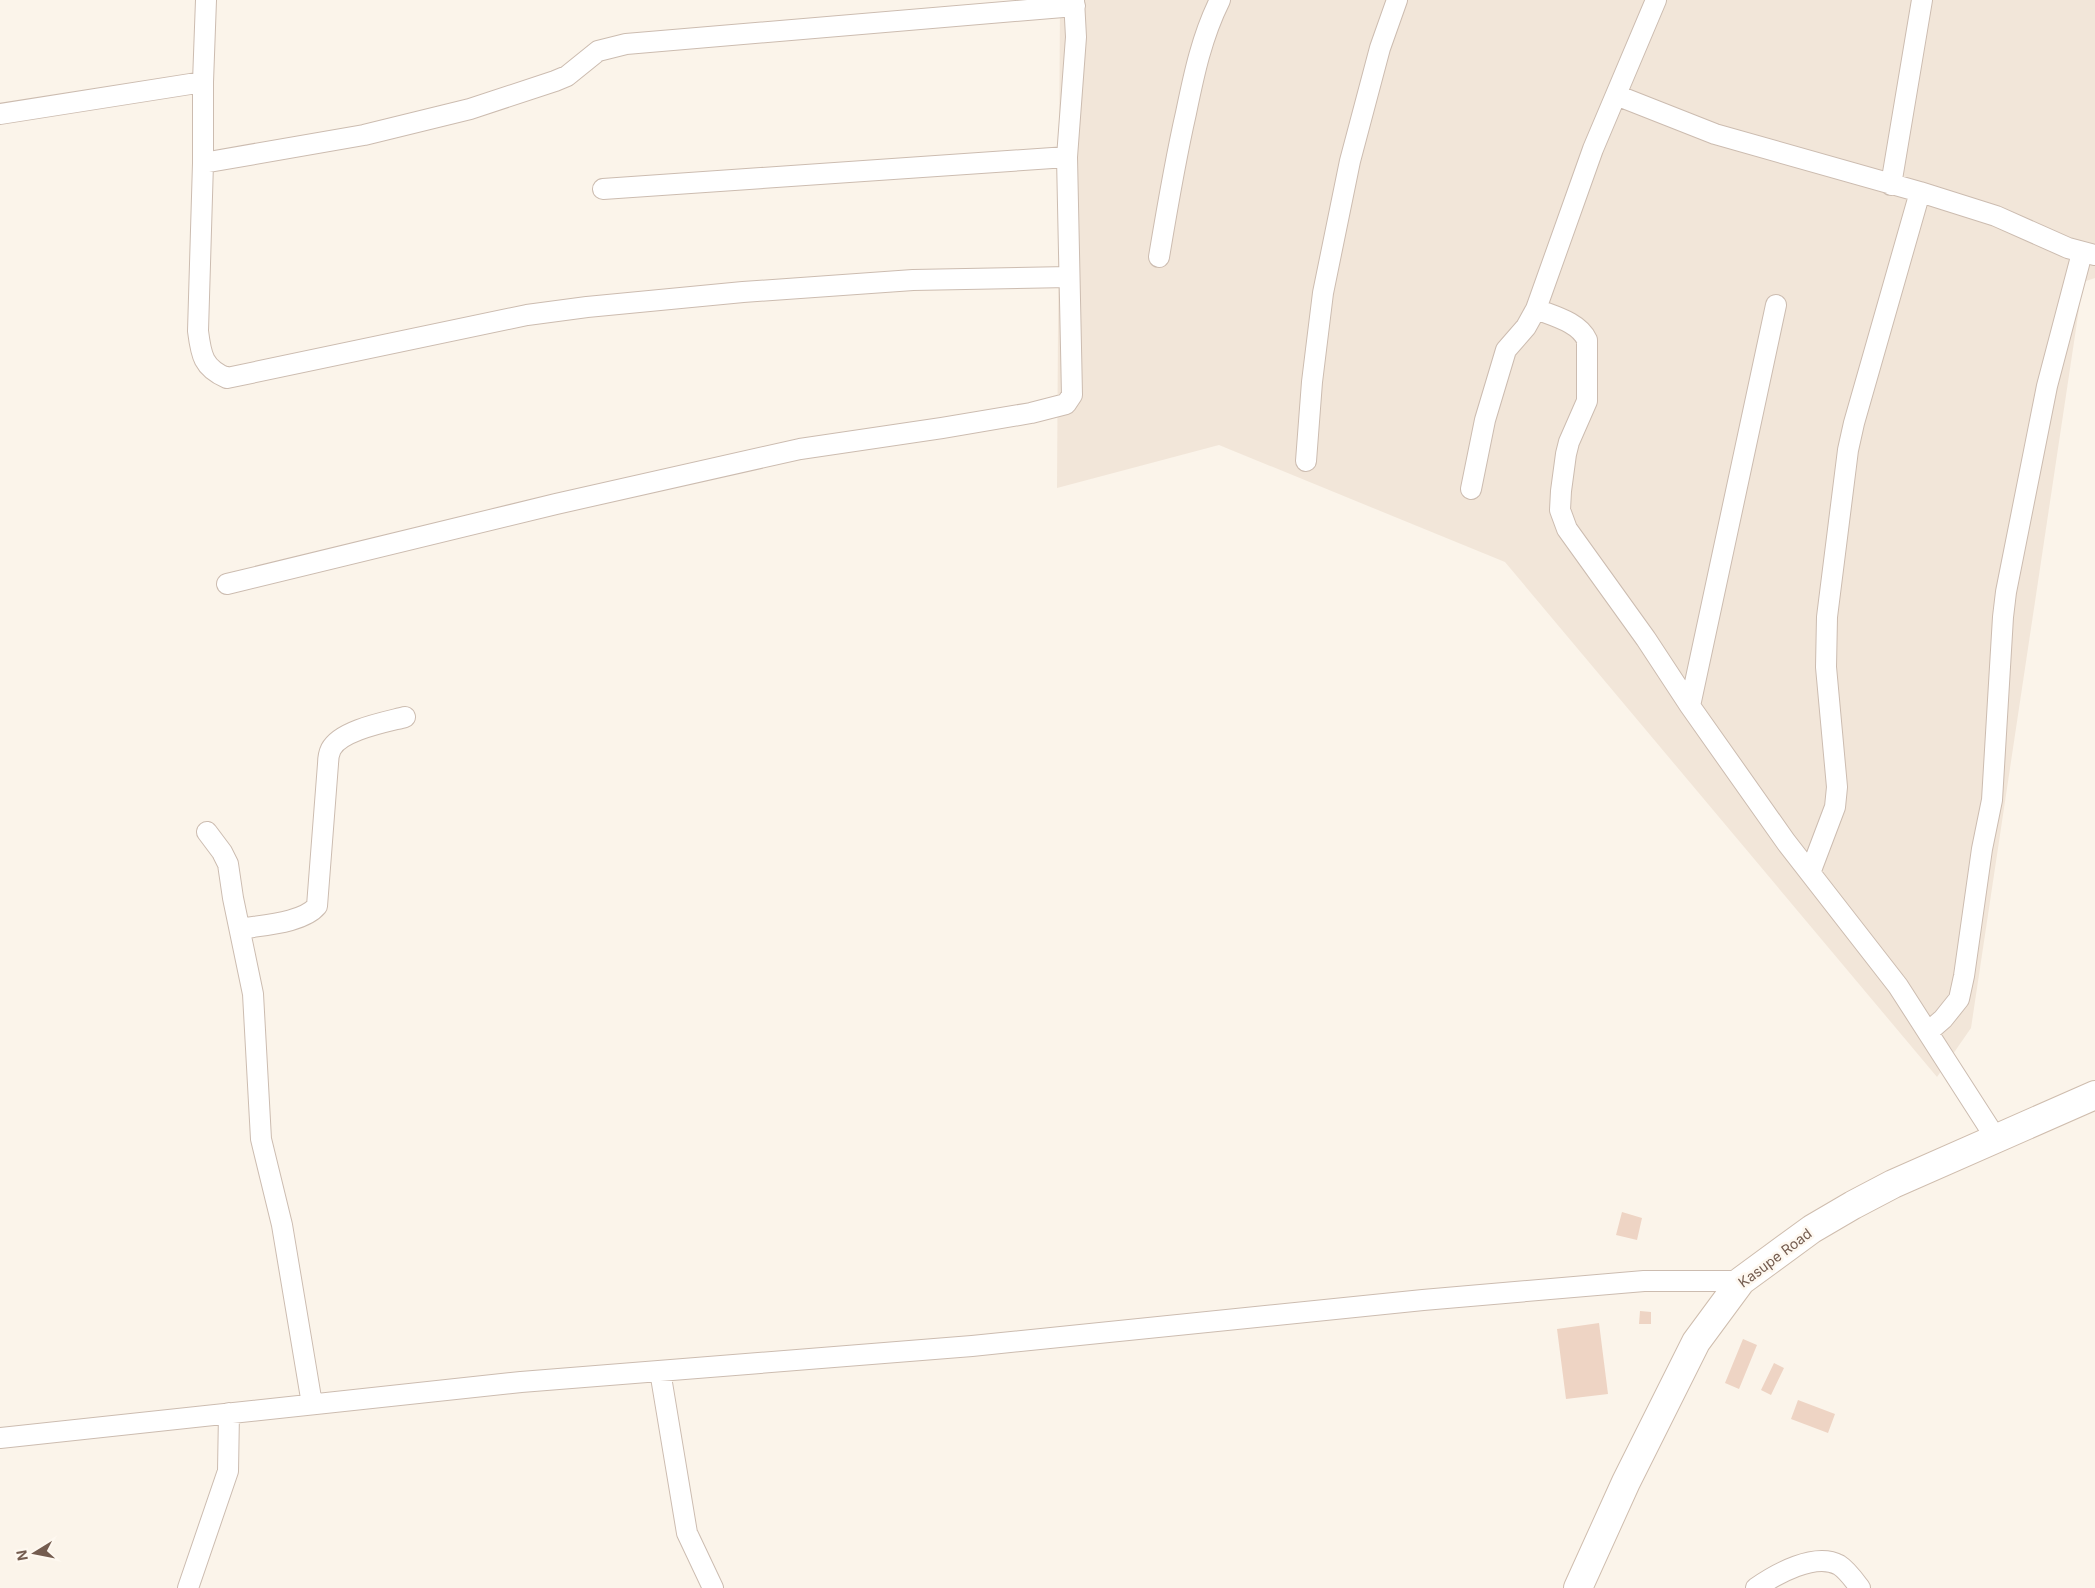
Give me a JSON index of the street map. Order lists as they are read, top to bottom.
{
  "streets": {
    "street": ["Kasupe Road"]
  },
  "north": "left"
}
